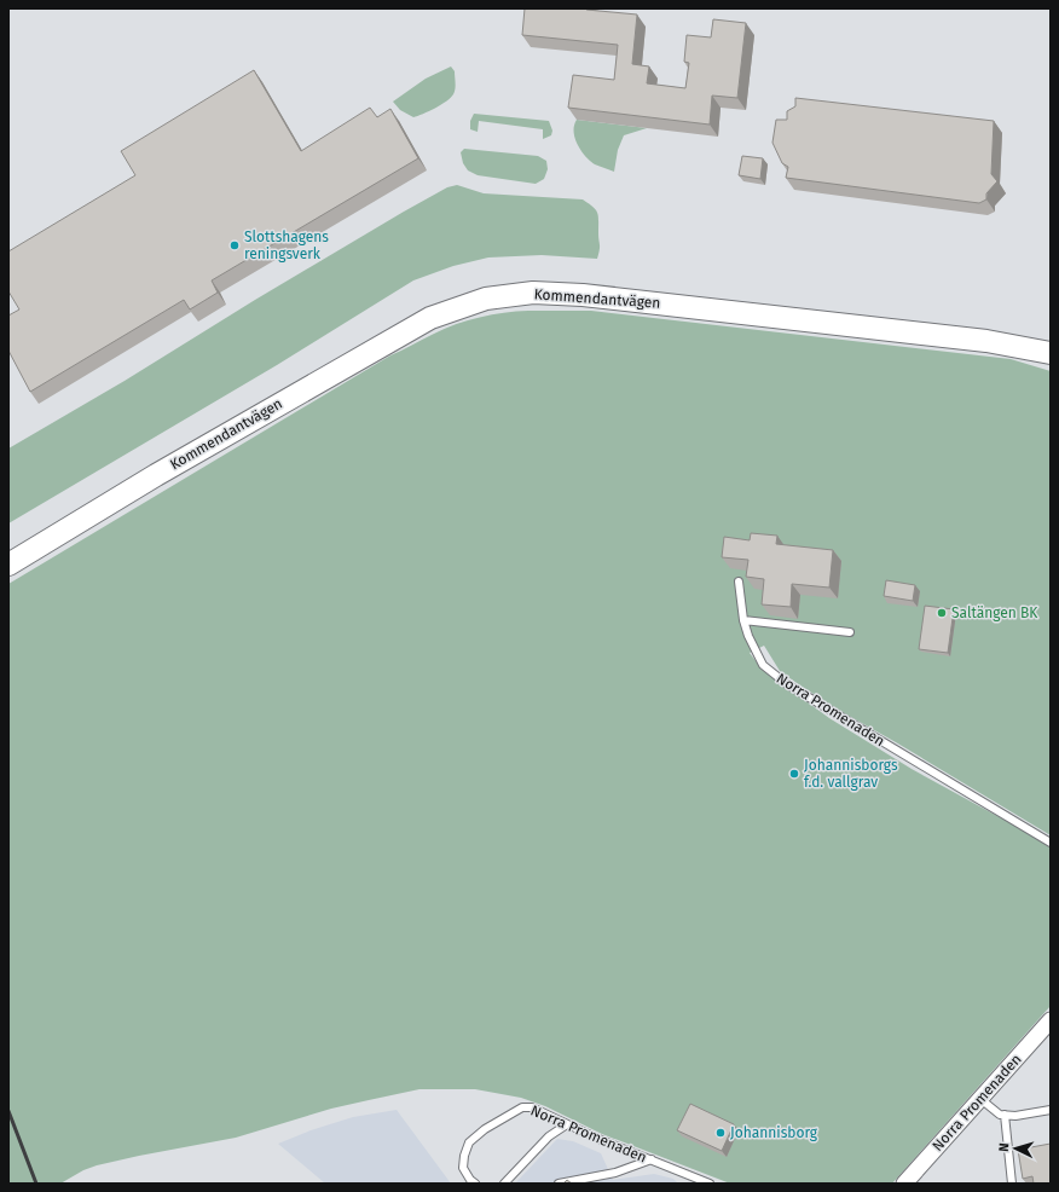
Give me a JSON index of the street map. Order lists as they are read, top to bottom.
{
  "streets": {
    "street": ["Kommendantvägen", "Norra Promenaden"]
  },
  "places": [
    "Slottshagens reningsverk",
    "Saltängen BK",
    "Johannisborgs f.d. vallgrav",
    "Johannisborg"
  ],
  "north": "left"
}
